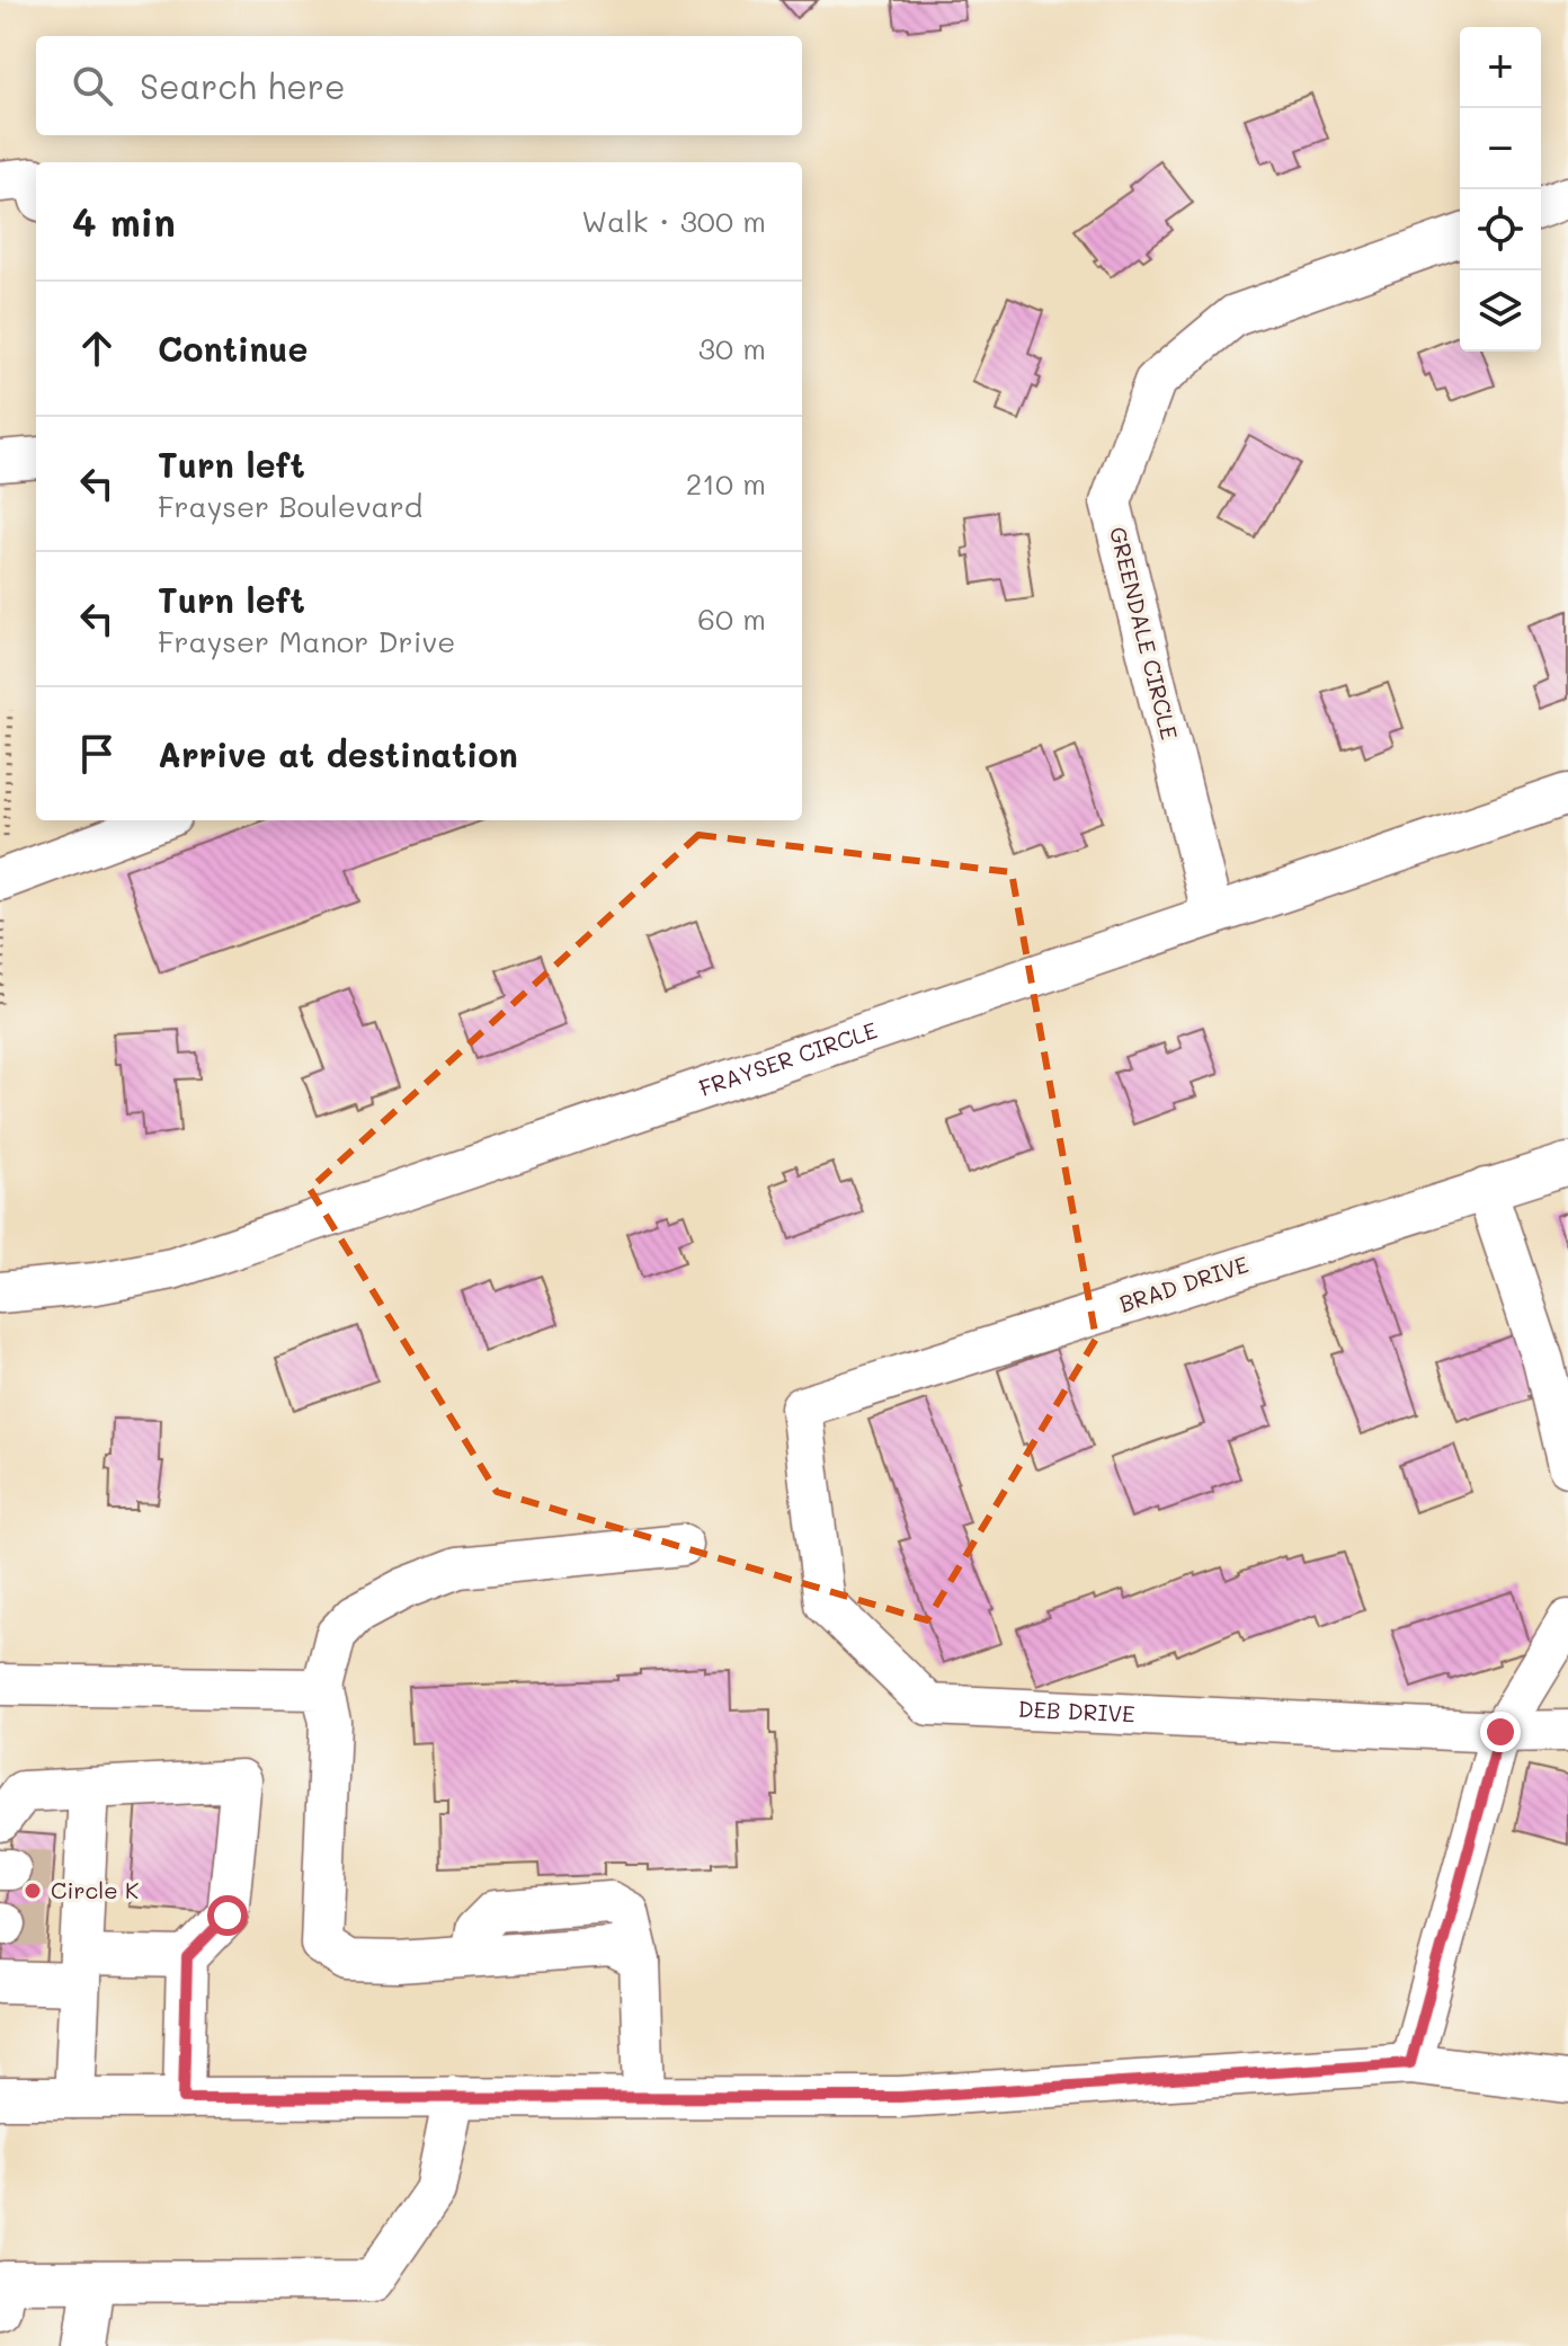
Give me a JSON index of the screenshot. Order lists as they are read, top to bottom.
{
  "streets": {
    "street": [
      "GREENDALE CIRCLE",
      "FRAYSER CIRCLE",
      "BRAD DRIVE",
      "DEB DRIVE"
    ]
  },
  "crossings": [
    ["GREENDALE CIRCLE", "FRAYSER CIRCLE"],
    ["BRAD DRIVE", "DEB DRIVE"]
  ],
  "places": ["Circle K"],
  "page": {
    "map_buttons": ["+", "−"],
    "search": "Search here",
    "heading": ["4 min", "Walk · 300 m"],
    "list": [
      ["Continue", "30 m"],
      ["Turn left", "Frayser Boulevard", "210 m"],
      ["Turn left", "Frayser Manor Drive", "60 m"],
      "Arrive at destination"
    ]
  }
}
